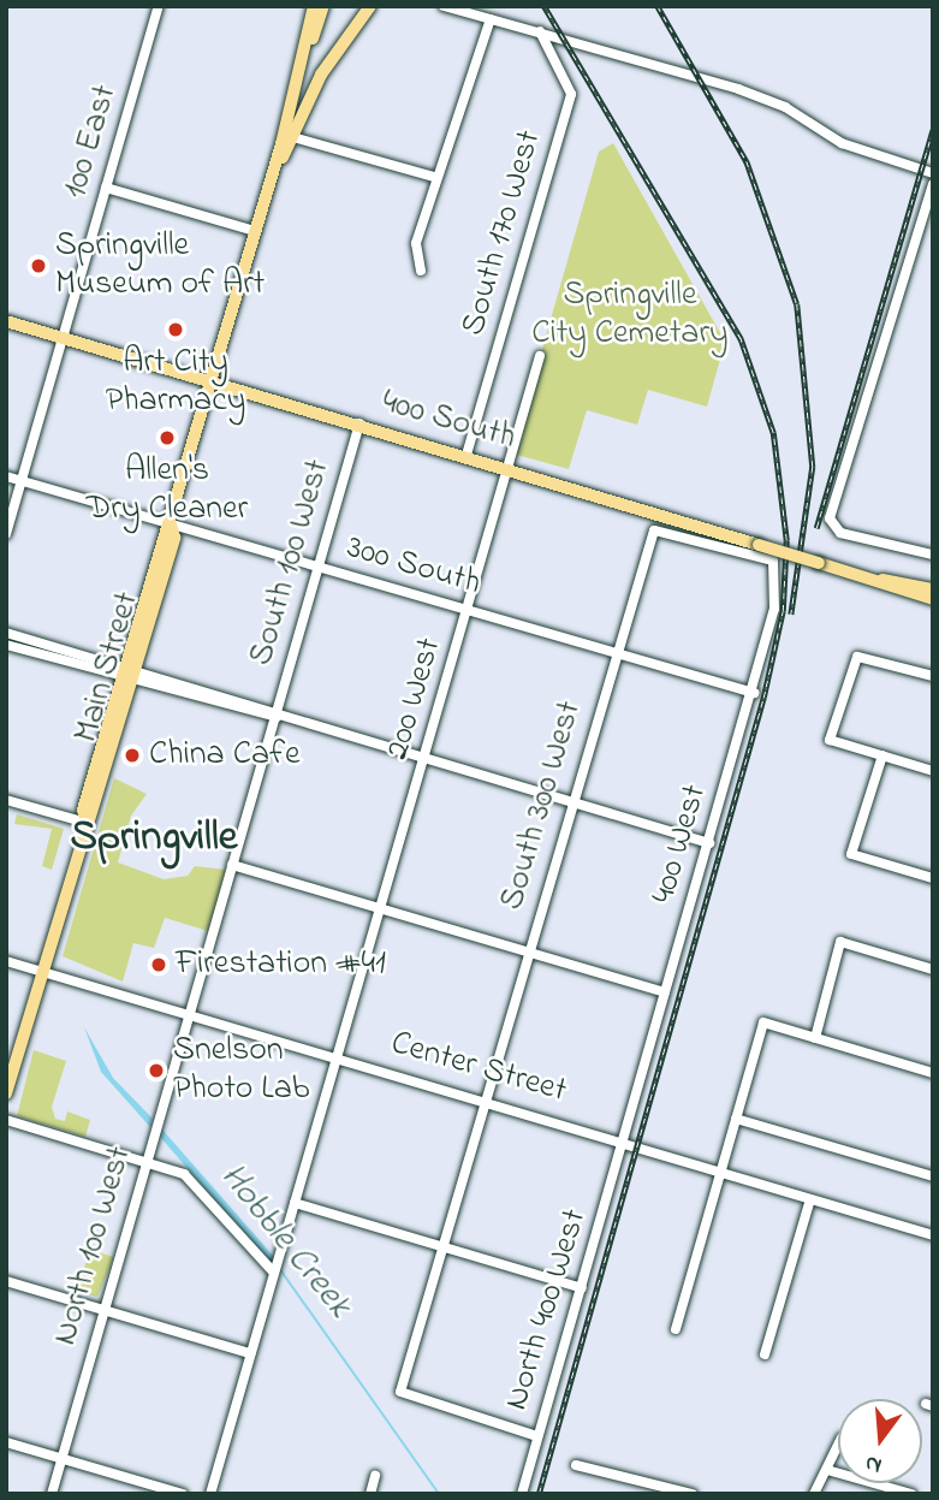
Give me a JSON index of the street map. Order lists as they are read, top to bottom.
{
  "streets": {
    "main road": ["400 South", "Main Street"],
    "street": [
      "100 East",
      "South 170 West",
      "South 100 West",
      "300 South",
      "200 West",
      "South 300 West",
      "400 West",
      "Center Street",
      "North 100 West",
      "North 400 West"
    ]
  },
  "crossings": [
    ["100 East", "400 South"],
    ["100 East", "300 South"],
    ["South 170 West", "400 South"],
    ["400 South", "South 100 West"],
    ["400 South", "Main Street"],
    ["400 South", "200 West"],
    ["South 100 West", "300 South"],
    ["South 100 West", "North 100 West"],
    ["300 South", "Main Street"],
    ["300 South", "200 West"],
    ["300 South", "South 300 West"],
    ["300 South", "400 West"],
    ["Main Street", "Center Street"],
    ["200 West", "Center Street"],
    ["South 300 West", "400 West"],
    ["South 300 West", "Center Street"],
    ["South 300 West", "North 400 West"],
    ["400 West", "Center Street"],
    ["400 West", "North 400 West"],
    ["Center Street", "North 100 West"],
    ["Center Street", "North 400 West"]
  ],
  "districts": ["Springville"],
  "water": ["Hobble Creek"],
  "parks": ["Springville City Cemetary"],
  "places": [
    "Springville Museum of Art",
    "Art City Pharmacy",
    "Allen's Dry Cleaner",
    "China Cafe",
    "Firestation #41",
    "Snelson Photo Lab"
  ],
  "north": "bottom"
}
